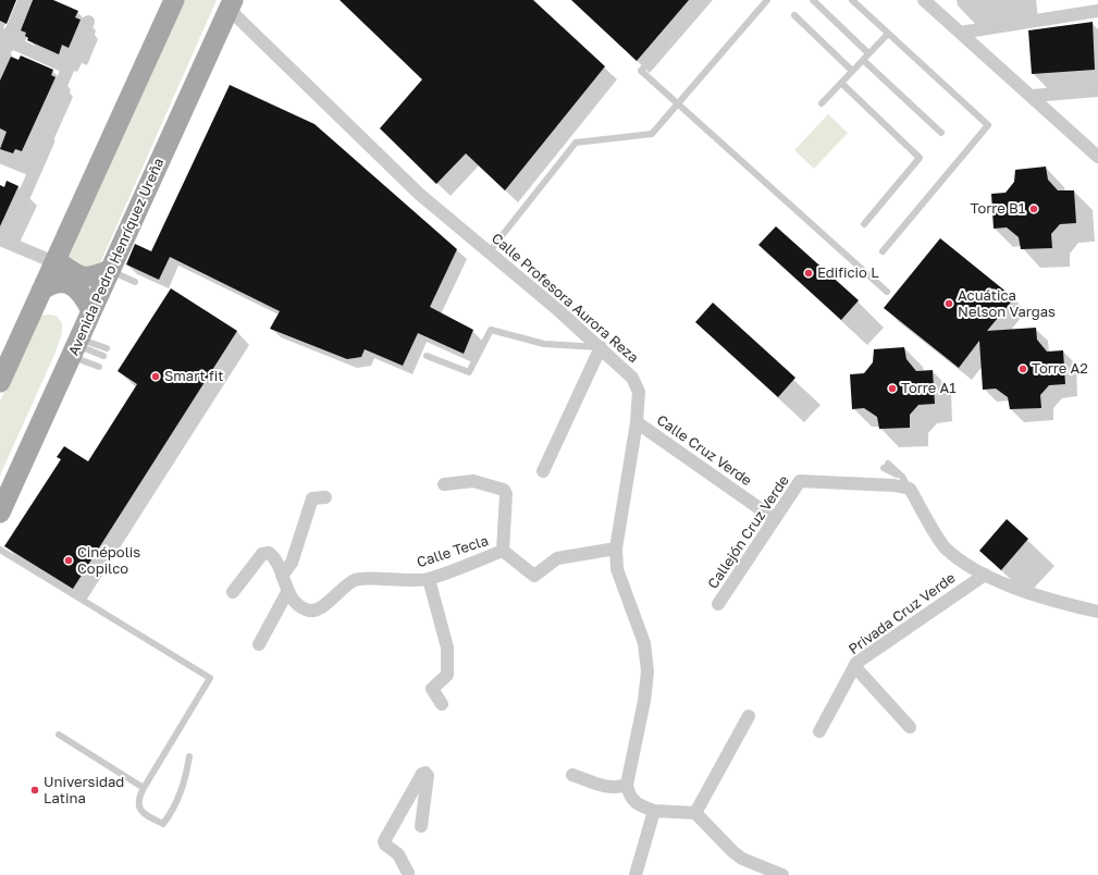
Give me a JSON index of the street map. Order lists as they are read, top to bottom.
{
  "streets": {
    "main road": ["Avenida Pedro Henríquez Ureña"],
    "street": [
      "Calle Profesora Aurora Reza",
      "Calle Cruz Verde",
      "Callejón Cruz Verde",
      "Calle Tecla",
      "Privada Cruz Verde"
    ]
  },
  "crossings": [
    ["Avenida Pedro Henríquez Ureña", "Calle Profesora Aurora Reza"],
    ["Calle Profesora Aurora Reza", "Calle Cruz Verde"],
    ["Calle Profesora Aurora Reza", "Calle Tecla"],
    ["Calle Cruz Verde", "Callejón Cruz Verde"]
  ],
  "places": [
    "Torre B1",
    "Edificio L",
    "Acuática Nelson Vargas",
    "Torre A2",
    "Smart fit",
    "Torre A1",
    "Cinépolis Copilco",
    "Universidad Latina"
  ]
}
